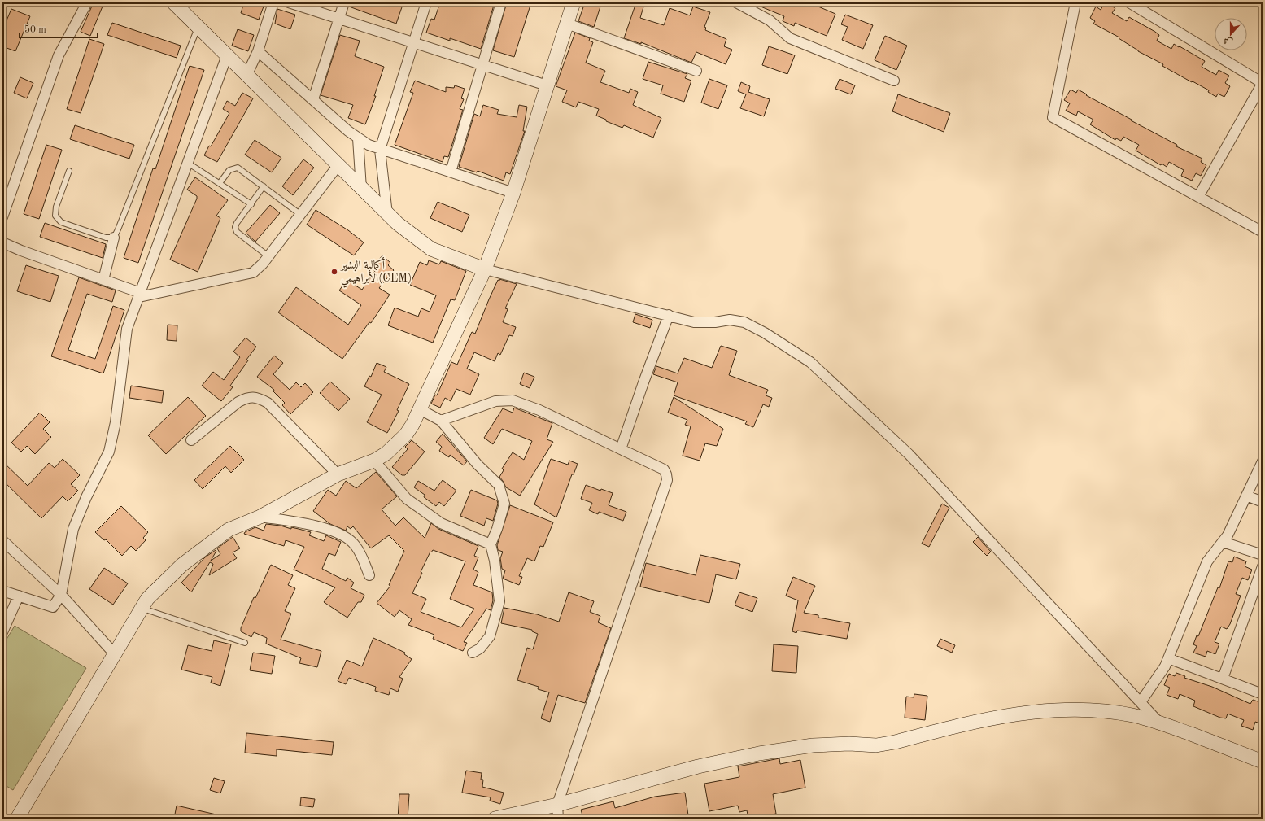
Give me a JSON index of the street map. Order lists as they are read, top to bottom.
{
  "places": ["أكمالية البشير الأبراهيمي(CEM)"],
  "scale_bar": "50 m",
  "north": "bottom"
}
